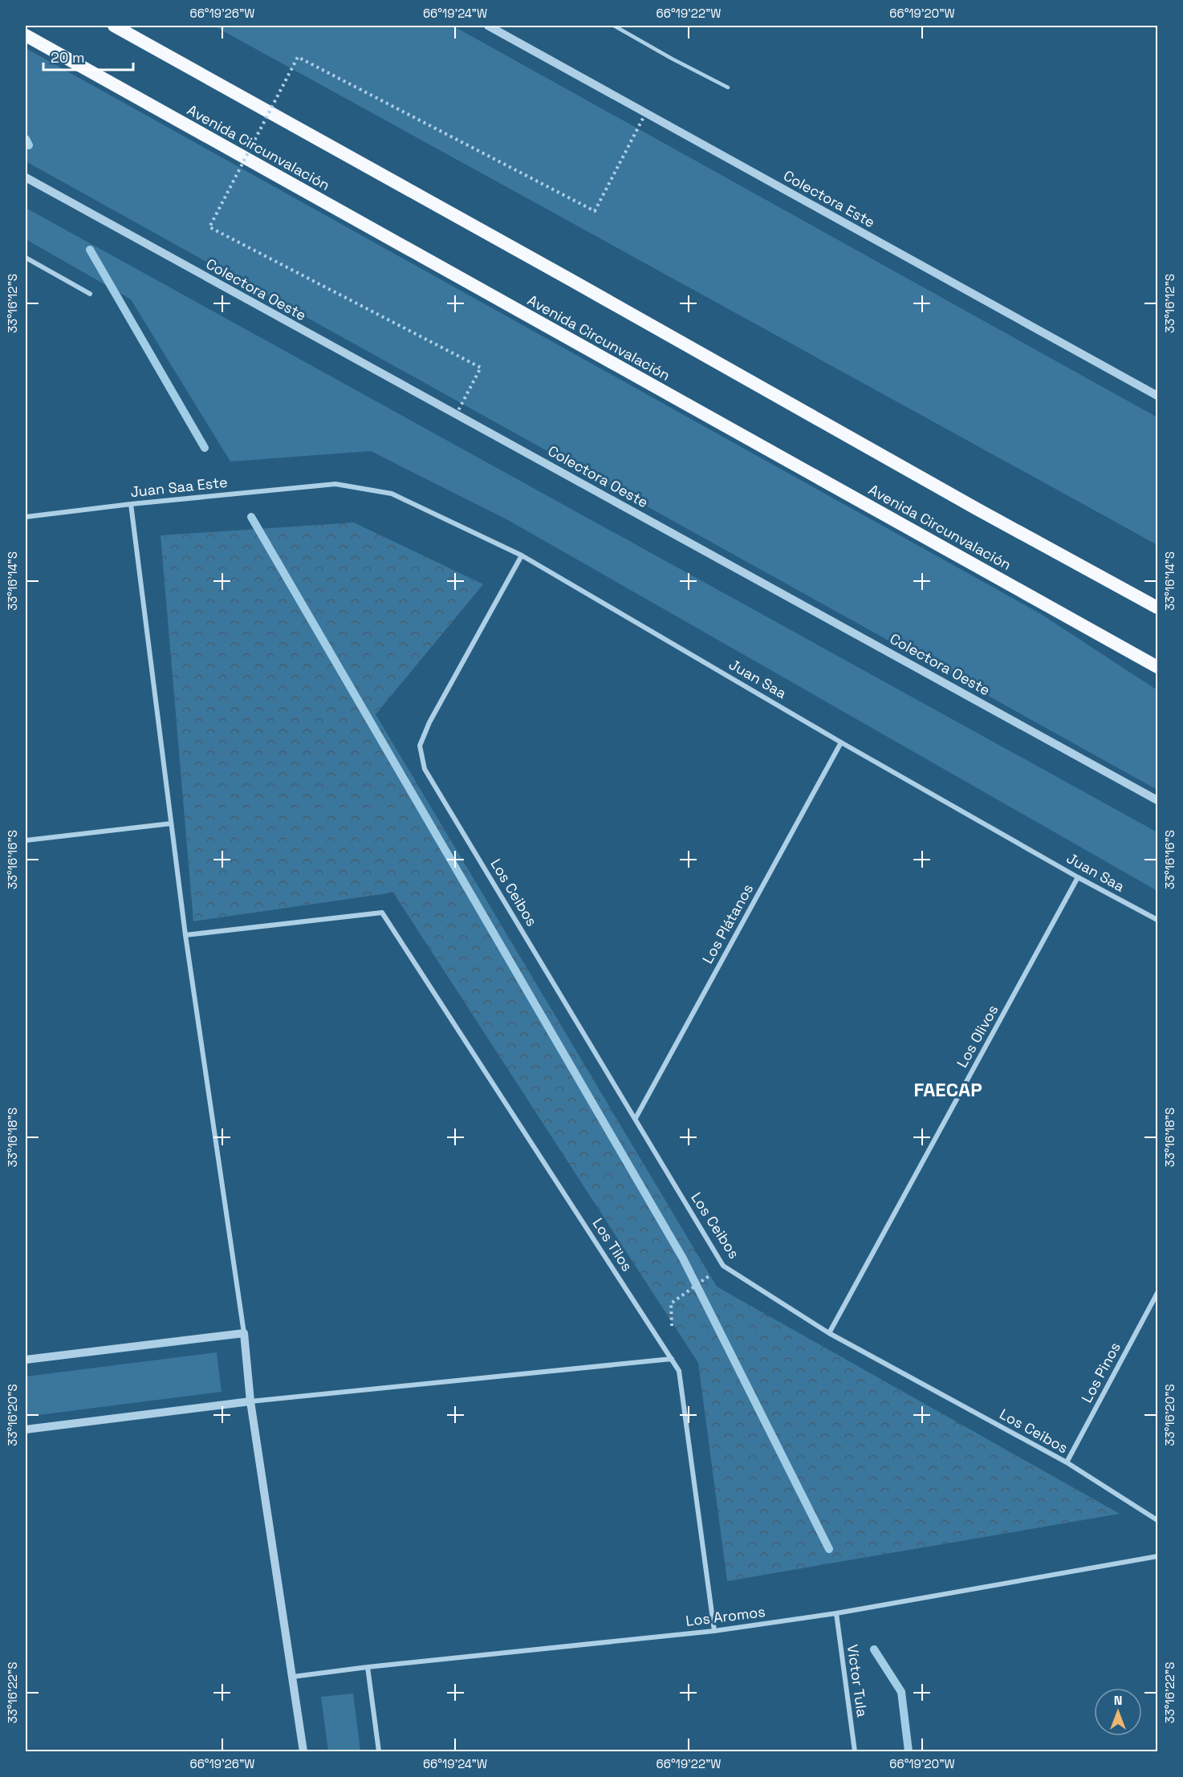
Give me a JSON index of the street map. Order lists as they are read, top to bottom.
{
  "streets": {
    "highway": ["Avenida Circunvalación"],
    "street": [
      "Colectora Este",
      "Colectora Oeste",
      "Juan Saa Este",
      "Juan Saa",
      "Los Ceibos",
      "Los Plátanos",
      "Los Olivos",
      "Los Tilos",
      "Los Pinos",
      "Los Aromos",
      "Víctor Tula"
    ]
  },
  "crossings": [
    ["Juan Saa Este", "Juan Saa"],
    ["Juan Saa", "Los Ceibos"],
    ["Juan Saa", "Los Plátanos"],
    ["Juan Saa", "Los Olivos"],
    ["Los Ceibos", "Los Plátanos"],
    ["Los Ceibos", "Los Olivos"],
    ["Los Ceibos", "Los Pinos"],
    ["Los Tilos", "Los Aromos"],
    ["Los Aromos", "Víctor Tula"]
  ],
  "districts": ["FAECAP"],
  "scale_bar": "20 m",
  "north": "top",
  "coordinates": [
    "66°19'26\"W",
    "66°19'24\"W",
    "66°19'22\"W",
    "66°19'20\"W",
    "33°16'12\"S",
    "33°16'14\"S",
    "33°16'16\"S",
    "33°16'18\"S",
    "33°16'20\"S",
    "33°16'22\"S"
  ]
}
